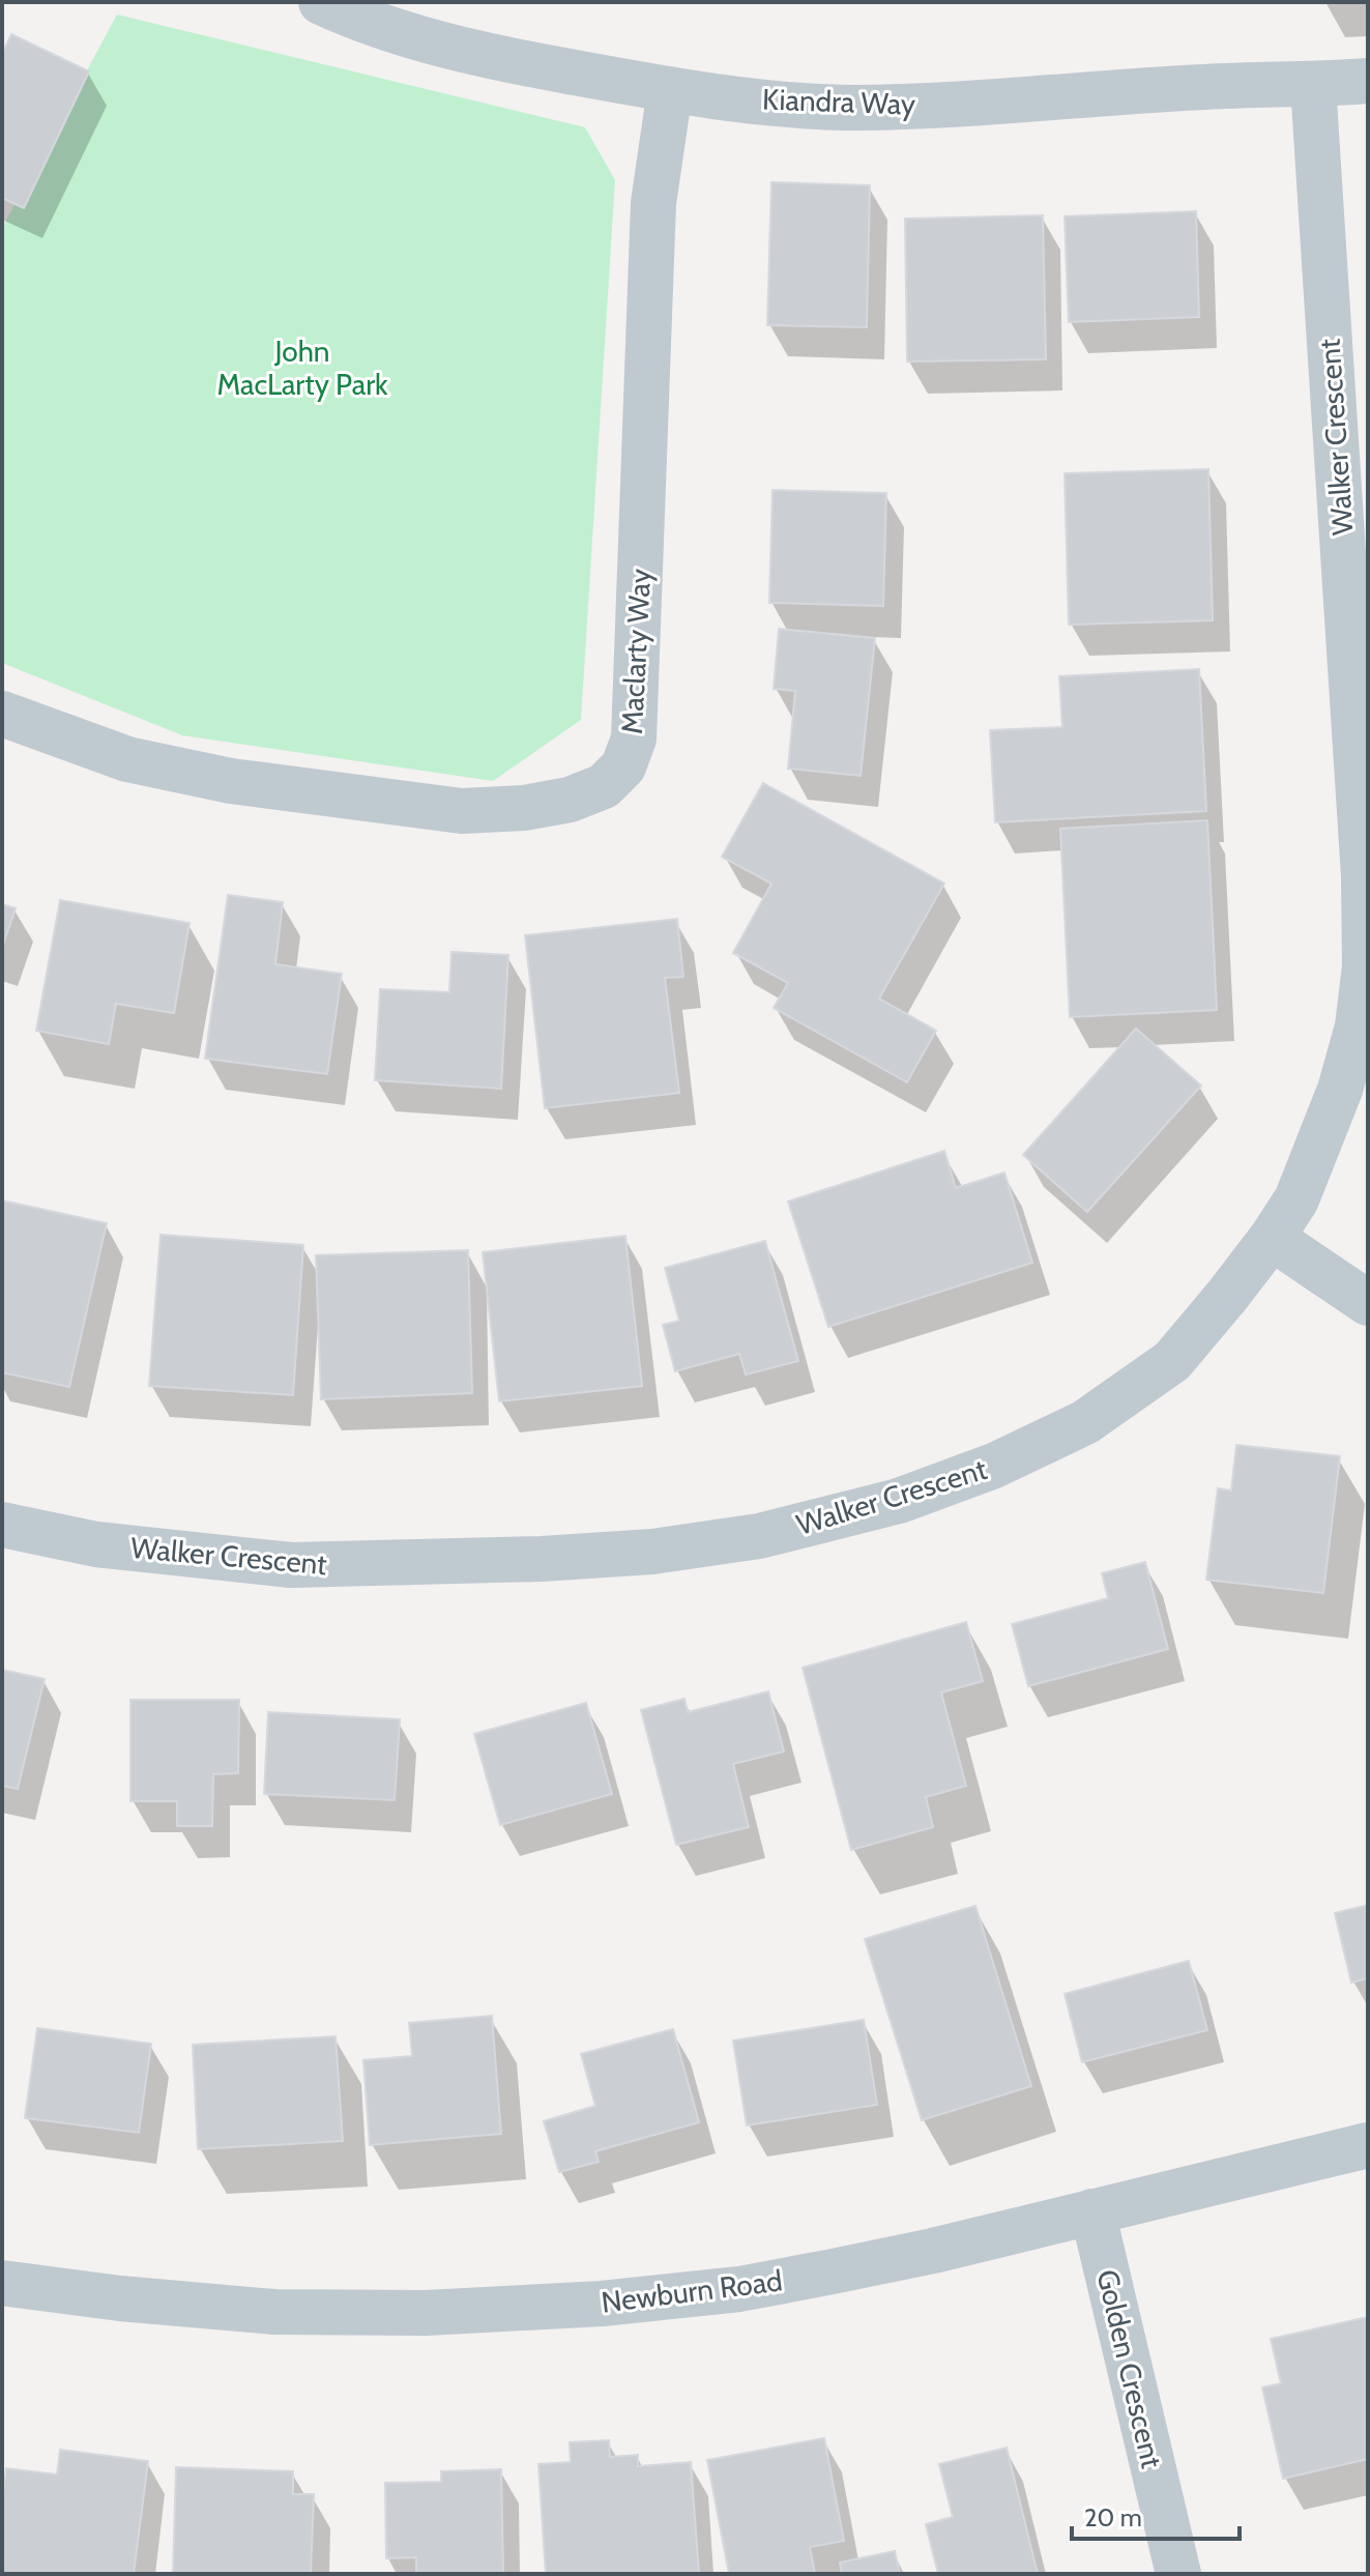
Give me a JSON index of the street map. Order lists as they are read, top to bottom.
{
  "streets": {
    "street": [
      "Kiandra Way",
      "Walker Crescent",
      "Maclarty Way",
      "Newburn Road",
      "Golden Crescent"
    ]
  },
  "crossings": [
    ["Kiandra Way", "Walker Crescent"],
    ["Kiandra Way", "Maclarty Way"],
    ["Newburn Road", "Golden Crescent"]
  ],
  "parks": ["John MacLarty Park"],
  "scale_bar": "20 m"
}
